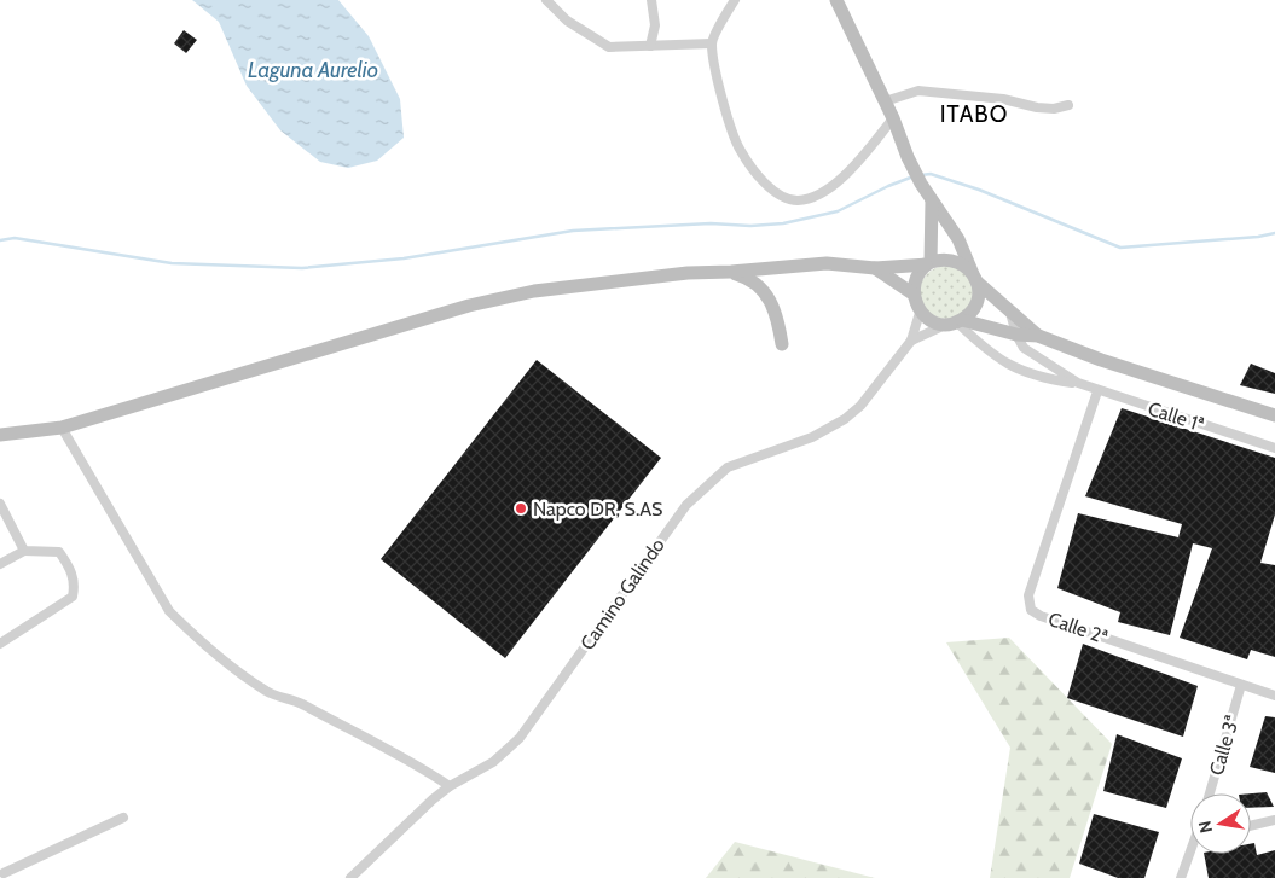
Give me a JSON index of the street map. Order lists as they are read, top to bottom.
{
  "streets": {
    "street": [
      "Calle 1ª",
      "Camino Galindo",
      "Calle 2ª",
      "Calle 3ª"
    ]
  },
  "crossings": [
    ["Calle 1ª", "Camino Galindo"],
    ["Calle 1ª", "Calle 2ª"],
    ["Calle 2ª", "Calle 3ª"]
  ],
  "districts": ["ITABO"],
  "water": ["Laguna Aurelio"],
  "places": ["Napco DR, S.AS"],
  "north": "left"
}
